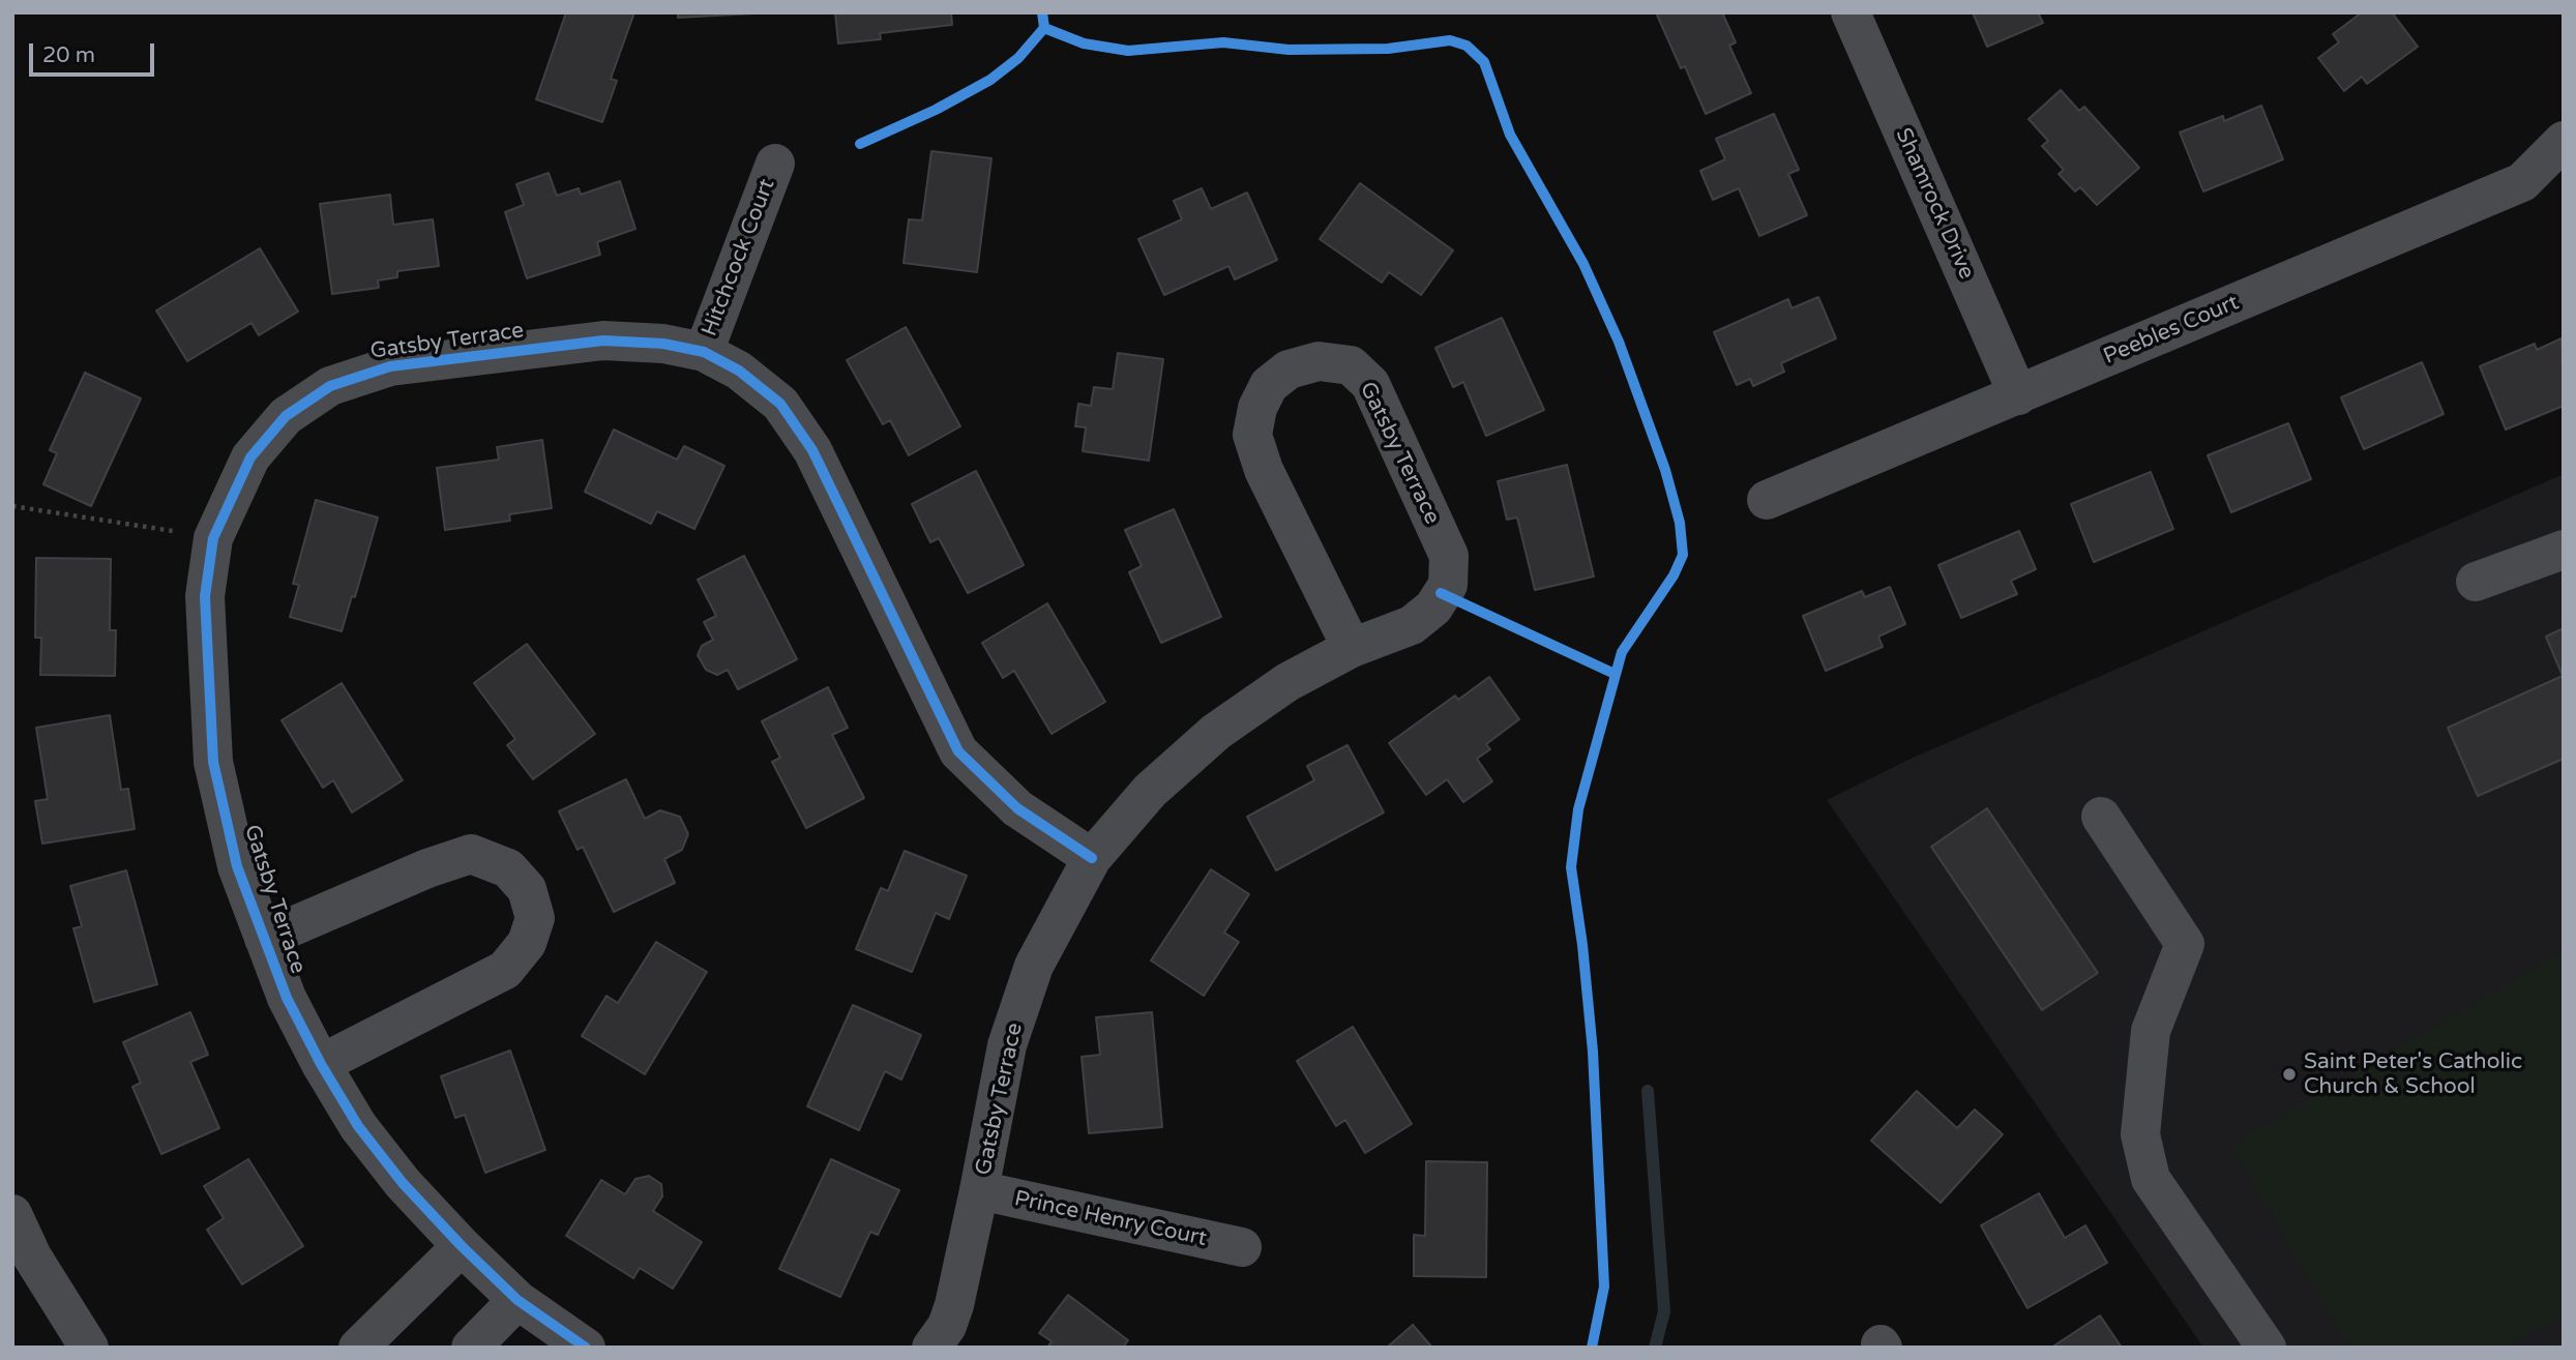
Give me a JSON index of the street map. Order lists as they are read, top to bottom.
{
  "streets": {
    "street": [
      "Shamrock Drive",
      "Hitchcock Court",
      "Peebles Court",
      "Gatsby Terrace",
      "Prince Henry Court"
    ]
  },
  "crossings": [
    ["Shamrock Drive", "Peebles Court"],
    ["Hitchcock Court", "Gatsby Terrace"],
    ["Gatsby Terrace", "Prince Henry Court"]
  ],
  "places": ["Saint Peter's Catholic Church & School"],
  "scale_bar": "20 m"
}
